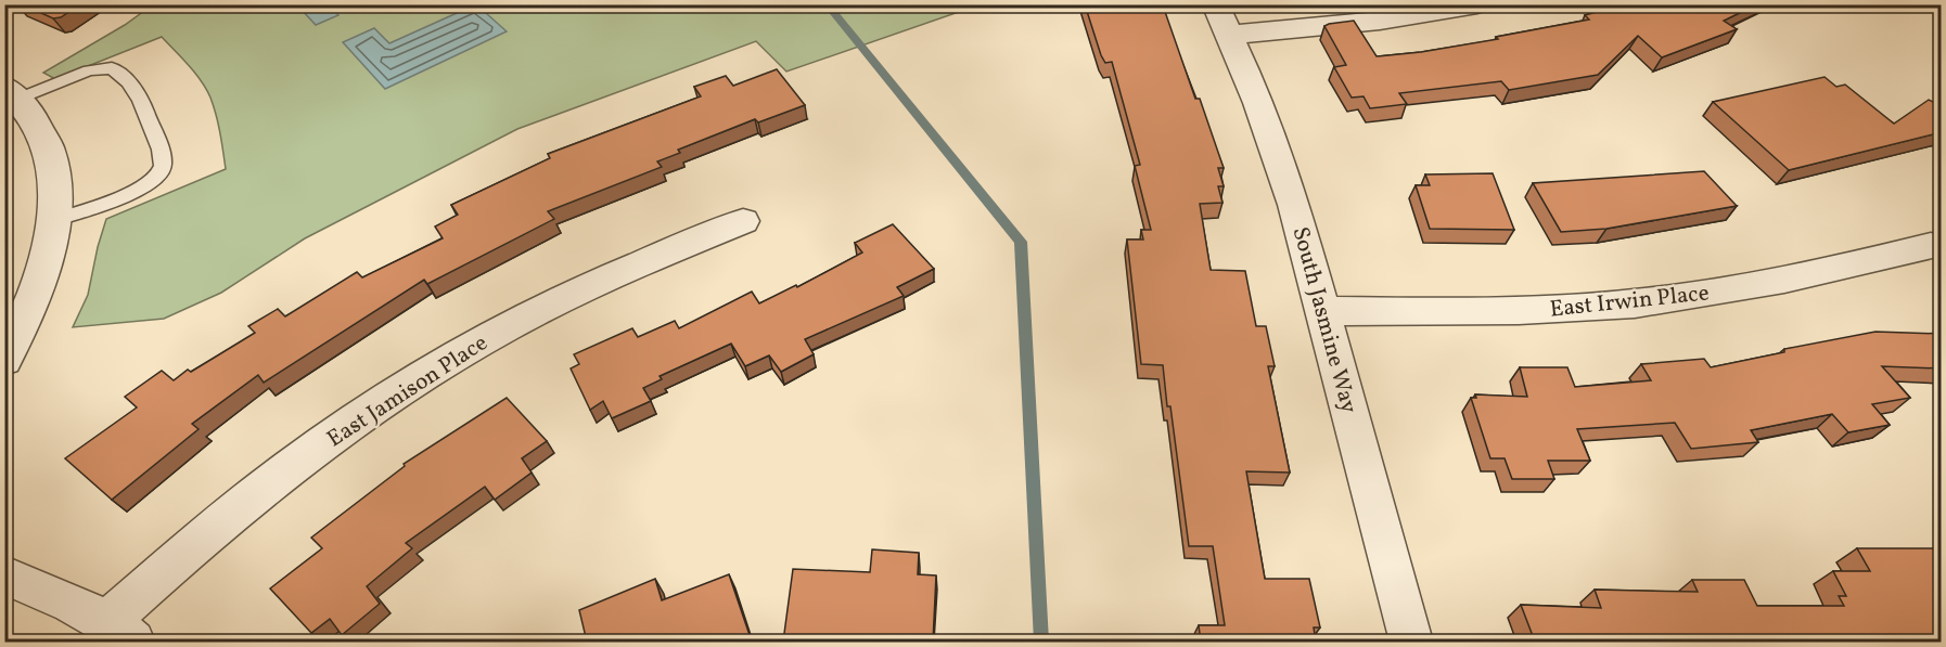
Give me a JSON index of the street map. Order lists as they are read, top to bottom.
{
  "streets": {
    "street": ["East Irwin Place", "South Jasmine Way", "East Jamison Place"]
  },
  "crossings": [
    ["East Irwin Place", "South Jasmine Way"]
  ]
}
